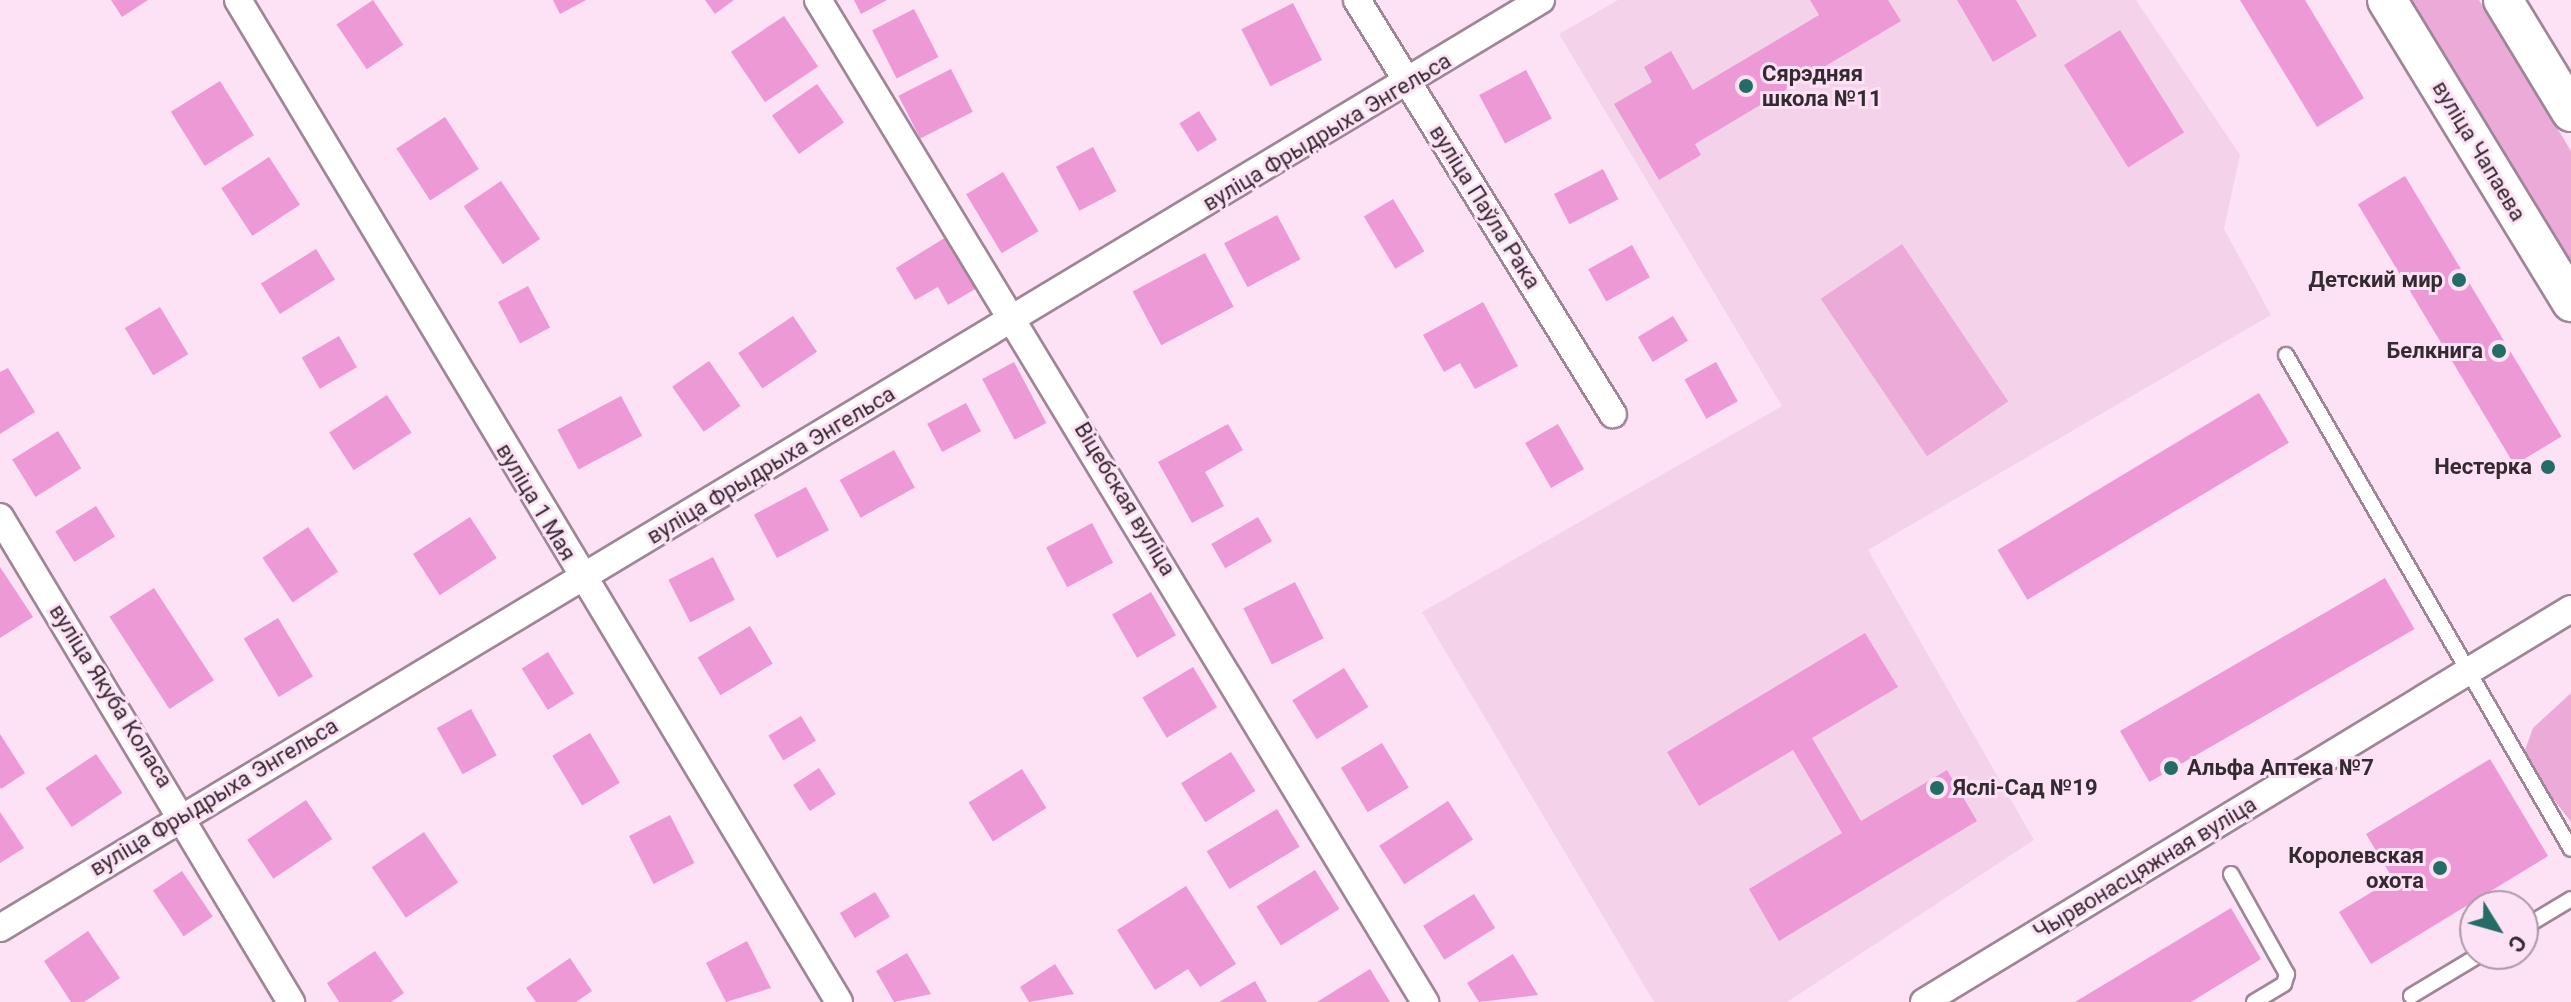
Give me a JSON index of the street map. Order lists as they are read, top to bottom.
{
  "streets": {
    "main road": ["вуліца Чапаева"],
    "street": [
      "вуліца Фрыдрыха Энгельса",
      "вуліца Паўла Рака",
      "Віцебская вуліца",
      "вуліца 1 Мая",
      "вуліца Якуба Коласа",
      "Чырвонасцяжная вуліца"
    ]
  },
  "crossings": [
    ["вуліца Фрыдрыха Энгельса", "вуліца Паўла Рака"],
    ["вуліца Фрыдрыха Энгельса", "Віцебская вуліца"],
    ["вуліца Фрыдрыха Энгельса", "вуліца 1 Мая"],
    ["вуліца Фрыдрыха Энгельса", "вуліца Якуба Коласа"]
  ],
  "places": [
    "Сярэдняя школа №11",
    "Детский мир",
    "Белкнига",
    "Нестерка",
    "Альфа Аптека №7",
    "Яслі-Сад №19",
    "Королевская охота"
  ],
  "north": "bottom right"
}
